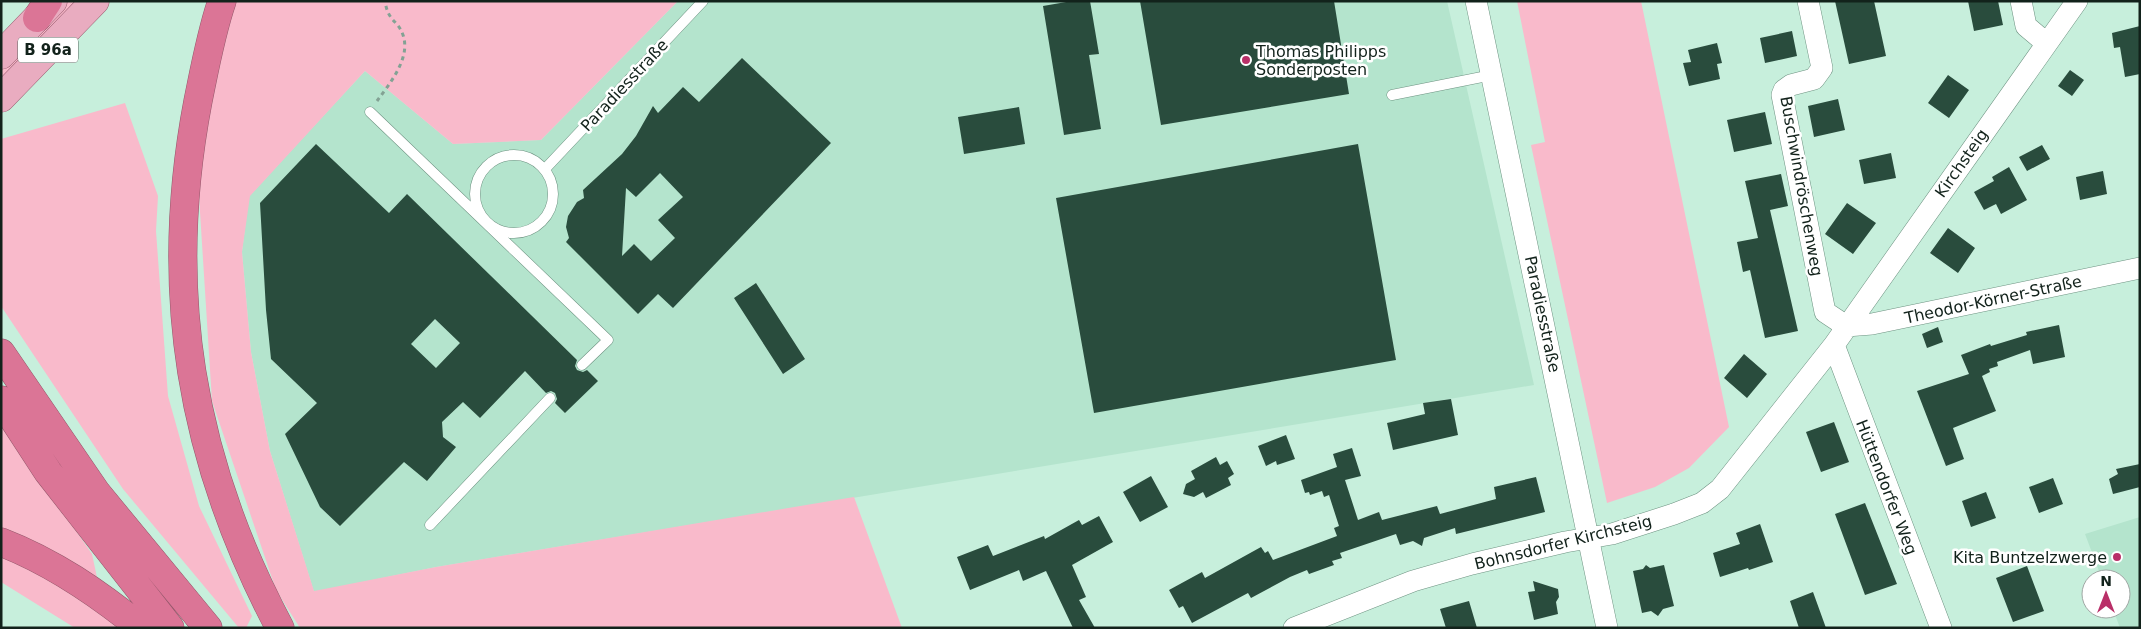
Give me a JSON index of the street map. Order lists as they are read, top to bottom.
{
  "streets": {
    "main road": ["B 96a"],
    "street": [
      "Paradiesstraße",
      "Kirchsteig",
      "Buschwindröschenweg",
      "Theodor-Körner-Straße",
      "Hüttendorfer Weg",
      "Bohnsdorfer Kirchsteig"
    ]
  },
  "crossings": [
    ["Paradiesstraße", "Bohnsdorfer Kirchsteig"],
    ["Kirchsteig", "Buschwindröschenweg"],
    ["Kirchsteig", "Theodor-Körner-Straße"],
    ["Kirchsteig", "Bohnsdorfer Kirchsteig"],
    ["Buschwindröschenweg", "Theodor-Körner-Straße"],
    ["Buschwindröschenweg", "Bohnsdorfer Kirchsteig"],
    ["Theodor-Körner-Straße", "Bohnsdorfer Kirchsteig"],
    ["Hüttendorfer Weg", "Bohnsdorfer Kirchsteig"]
  ],
  "places": ["Thomas Philipps Sonderposten", "Kita Buntzelzwerge"],
  "north": "top"
}
